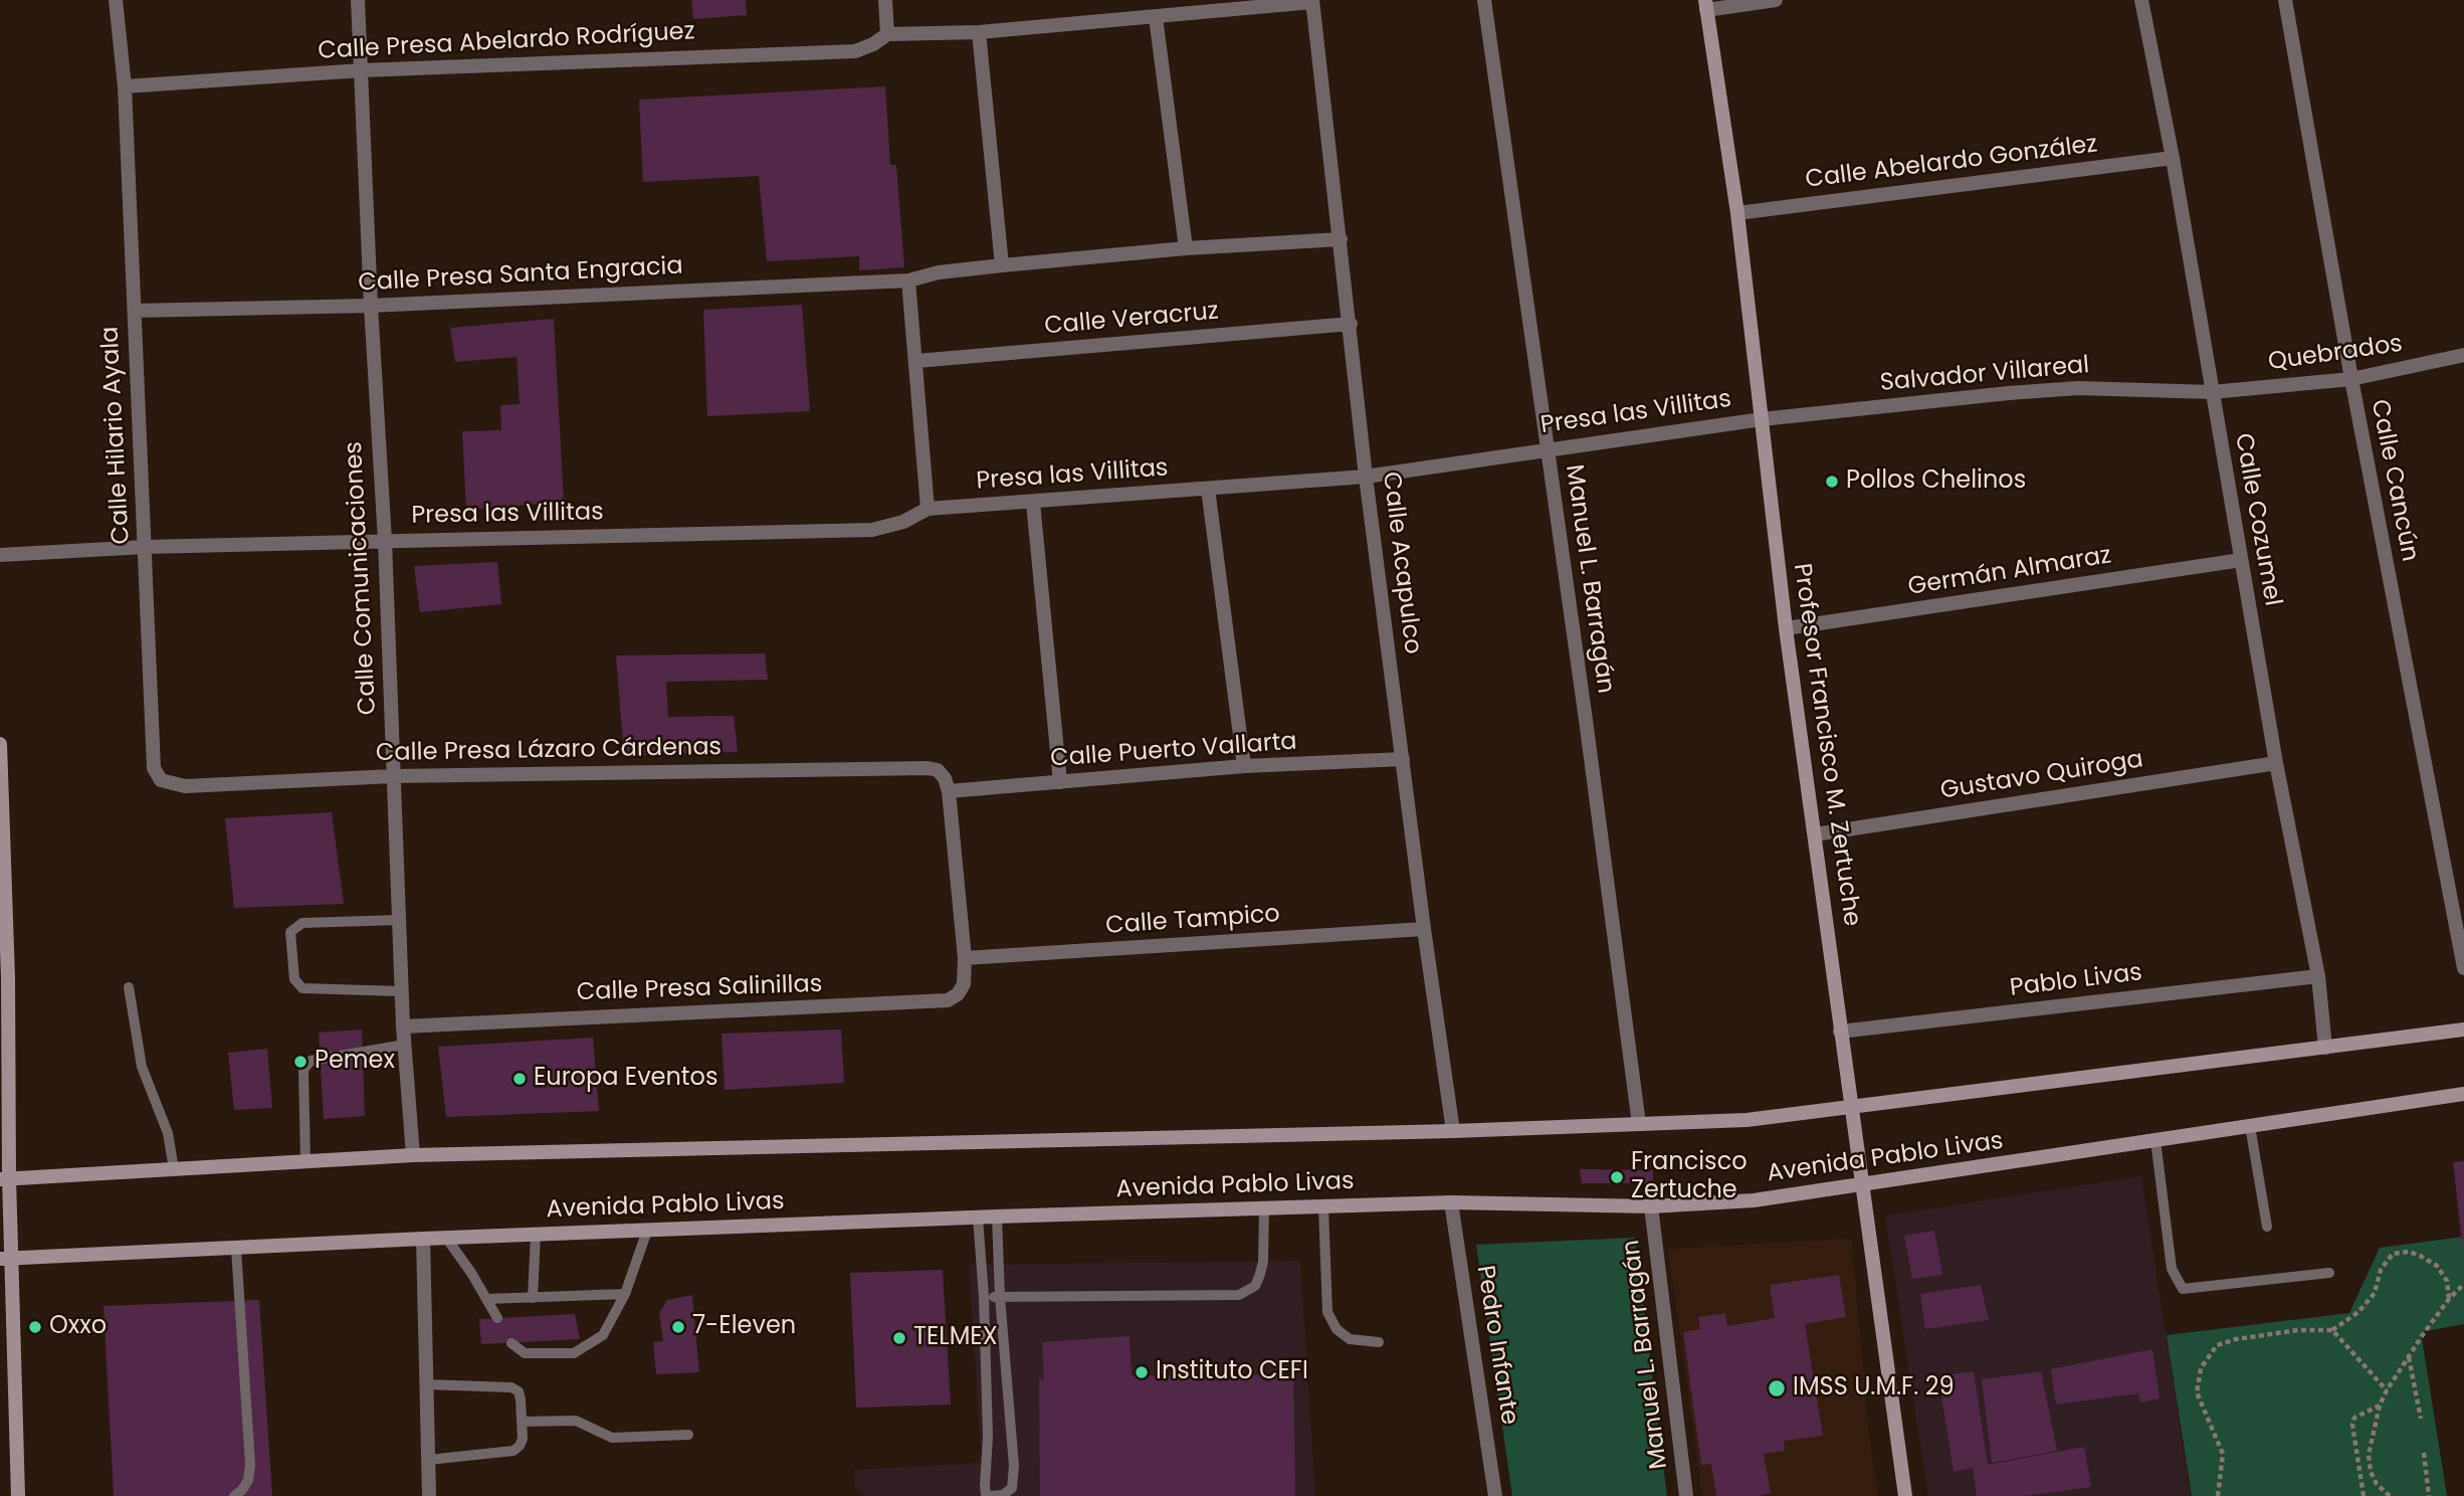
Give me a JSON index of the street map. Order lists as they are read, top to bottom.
{
  "streets": {
    "main road": ["Profesor Francisco M. Zertuche", "Avenida Pablo Livas"],
    "street": [
      "Calle Presa Abelardo Rodríguez",
      "Calle Abelardo González",
      "Calle Presa Santa Engracia",
      "Calle Veracruz",
      "Quebrados",
      "Salvador Villareal",
      "Presa las Villitas",
      "Calle Hilario Ayala",
      "Calle Cancún",
      "Calle Cozumel",
      "Calle Acapulco",
      "Germán Almaraz",
      "Calle Comunicaciones",
      "Manuel L. Barragán",
      "Calle Presa Lázaro Cárdenas",
      "Calle Puerto Vallarta",
      "Gustavo Quiroga",
      "Calle Tampico",
      "Pablo Livas",
      "Calle Presa Salinillas",
      "Pedro Infante"
    ]
  },
  "crossings": [
    ["Calle Presa Abelardo Rodríguez", "Calle Hilario Ayala"],
    ["Calle Presa Abelardo Rodríguez", "Calle Comunicaciones"],
    ["Calle Abelardo González", "Calle Cozumel"],
    ["Calle Abelardo González", "Profesor Francisco M. Zertuche"],
    ["Calle Presa Santa Engracia", "Calle Hilario Ayala"],
    ["Calle Presa Santa Engracia", "Calle Comunicaciones"],
    ["Calle Veracruz", "Calle Acapulco"],
    ["Quebrados", "Salvador Villareal"],
    ["Quebrados", "Calle Cancún"],
    ["Quebrados", "Calle Cozumel"],
    ["Salvador Villareal", "Presa las Villitas"],
    ["Salvador Villareal", "Calle Cozumel"],
    ["Salvador Villareal", "Profesor Francisco M. Zertuche"],
    ["Presa las Villitas", "Calle Hilario Ayala"],
    ["Presa las Villitas", "Calle Acapulco"],
    ["Presa las Villitas", "Calle Comunicaciones"],
    ["Presa las Villitas", "Manuel L. Barragán"],
    ["Presa las Villitas", "Profesor Francisco M. Zertuche"],
    ["Calle Hilario Ayala", "Calle Presa Lázaro Cárdenas"],
    ["Calle Cozumel", "Germán Almaraz"],
    ["Calle Cozumel", "Gustavo Quiroga"],
    ["Calle Cozumel", "Pablo Livas"],
    ["Calle Cozumel", "Avenida Pablo Livas"],
    ["Calle Acapulco", "Calle Puerto Vallarta"],
    ["Calle Acapulco", "Calle Tampico"],
    ["Calle Acapulco", "Avenida Pablo Livas"],
    ["Germán Almaraz", "Profesor Francisco M. Zertuche"],
    ["Calle Comunicaciones", "Calle Presa Lázaro Cárdenas"],
    ["Calle Comunicaciones", "Calle Presa Salinillas"],
    ["Calle Comunicaciones", "Avenida Pablo Livas"],
    ["Manuel L. Barragán", "Avenida Pablo Livas"],
    ["Profesor Francisco M. Zertuche", "Gustavo Quiroga"],
    ["Profesor Francisco M. Zertuche", "Pablo Livas"],
    ["Profesor Francisco M. Zertuche", "Avenida Pablo Livas"],
    ["Calle Presa Lázaro Cárdenas", "Calle Puerto Vallarta"],
    ["Calle Presa Lázaro Cárdenas", "Calle Presa Salinillas"],
    ["Calle Puerto Vallarta", "Calle Presa Salinillas"],
    ["Calle Tampico", "Calle Presa Salinillas"],
    ["Avenida Pablo Livas", "Pedro Infante"]
  ],
  "places": [
    "Pollos Chelinos",
    "Pemex",
    "Europa Eventos",
    "Francisco Zertuche",
    "Oxxo",
    "7-Eleven",
    "TELMEX",
    "Instituto CEFI",
    "IMSS U.M.F. 29"
  ]
}
